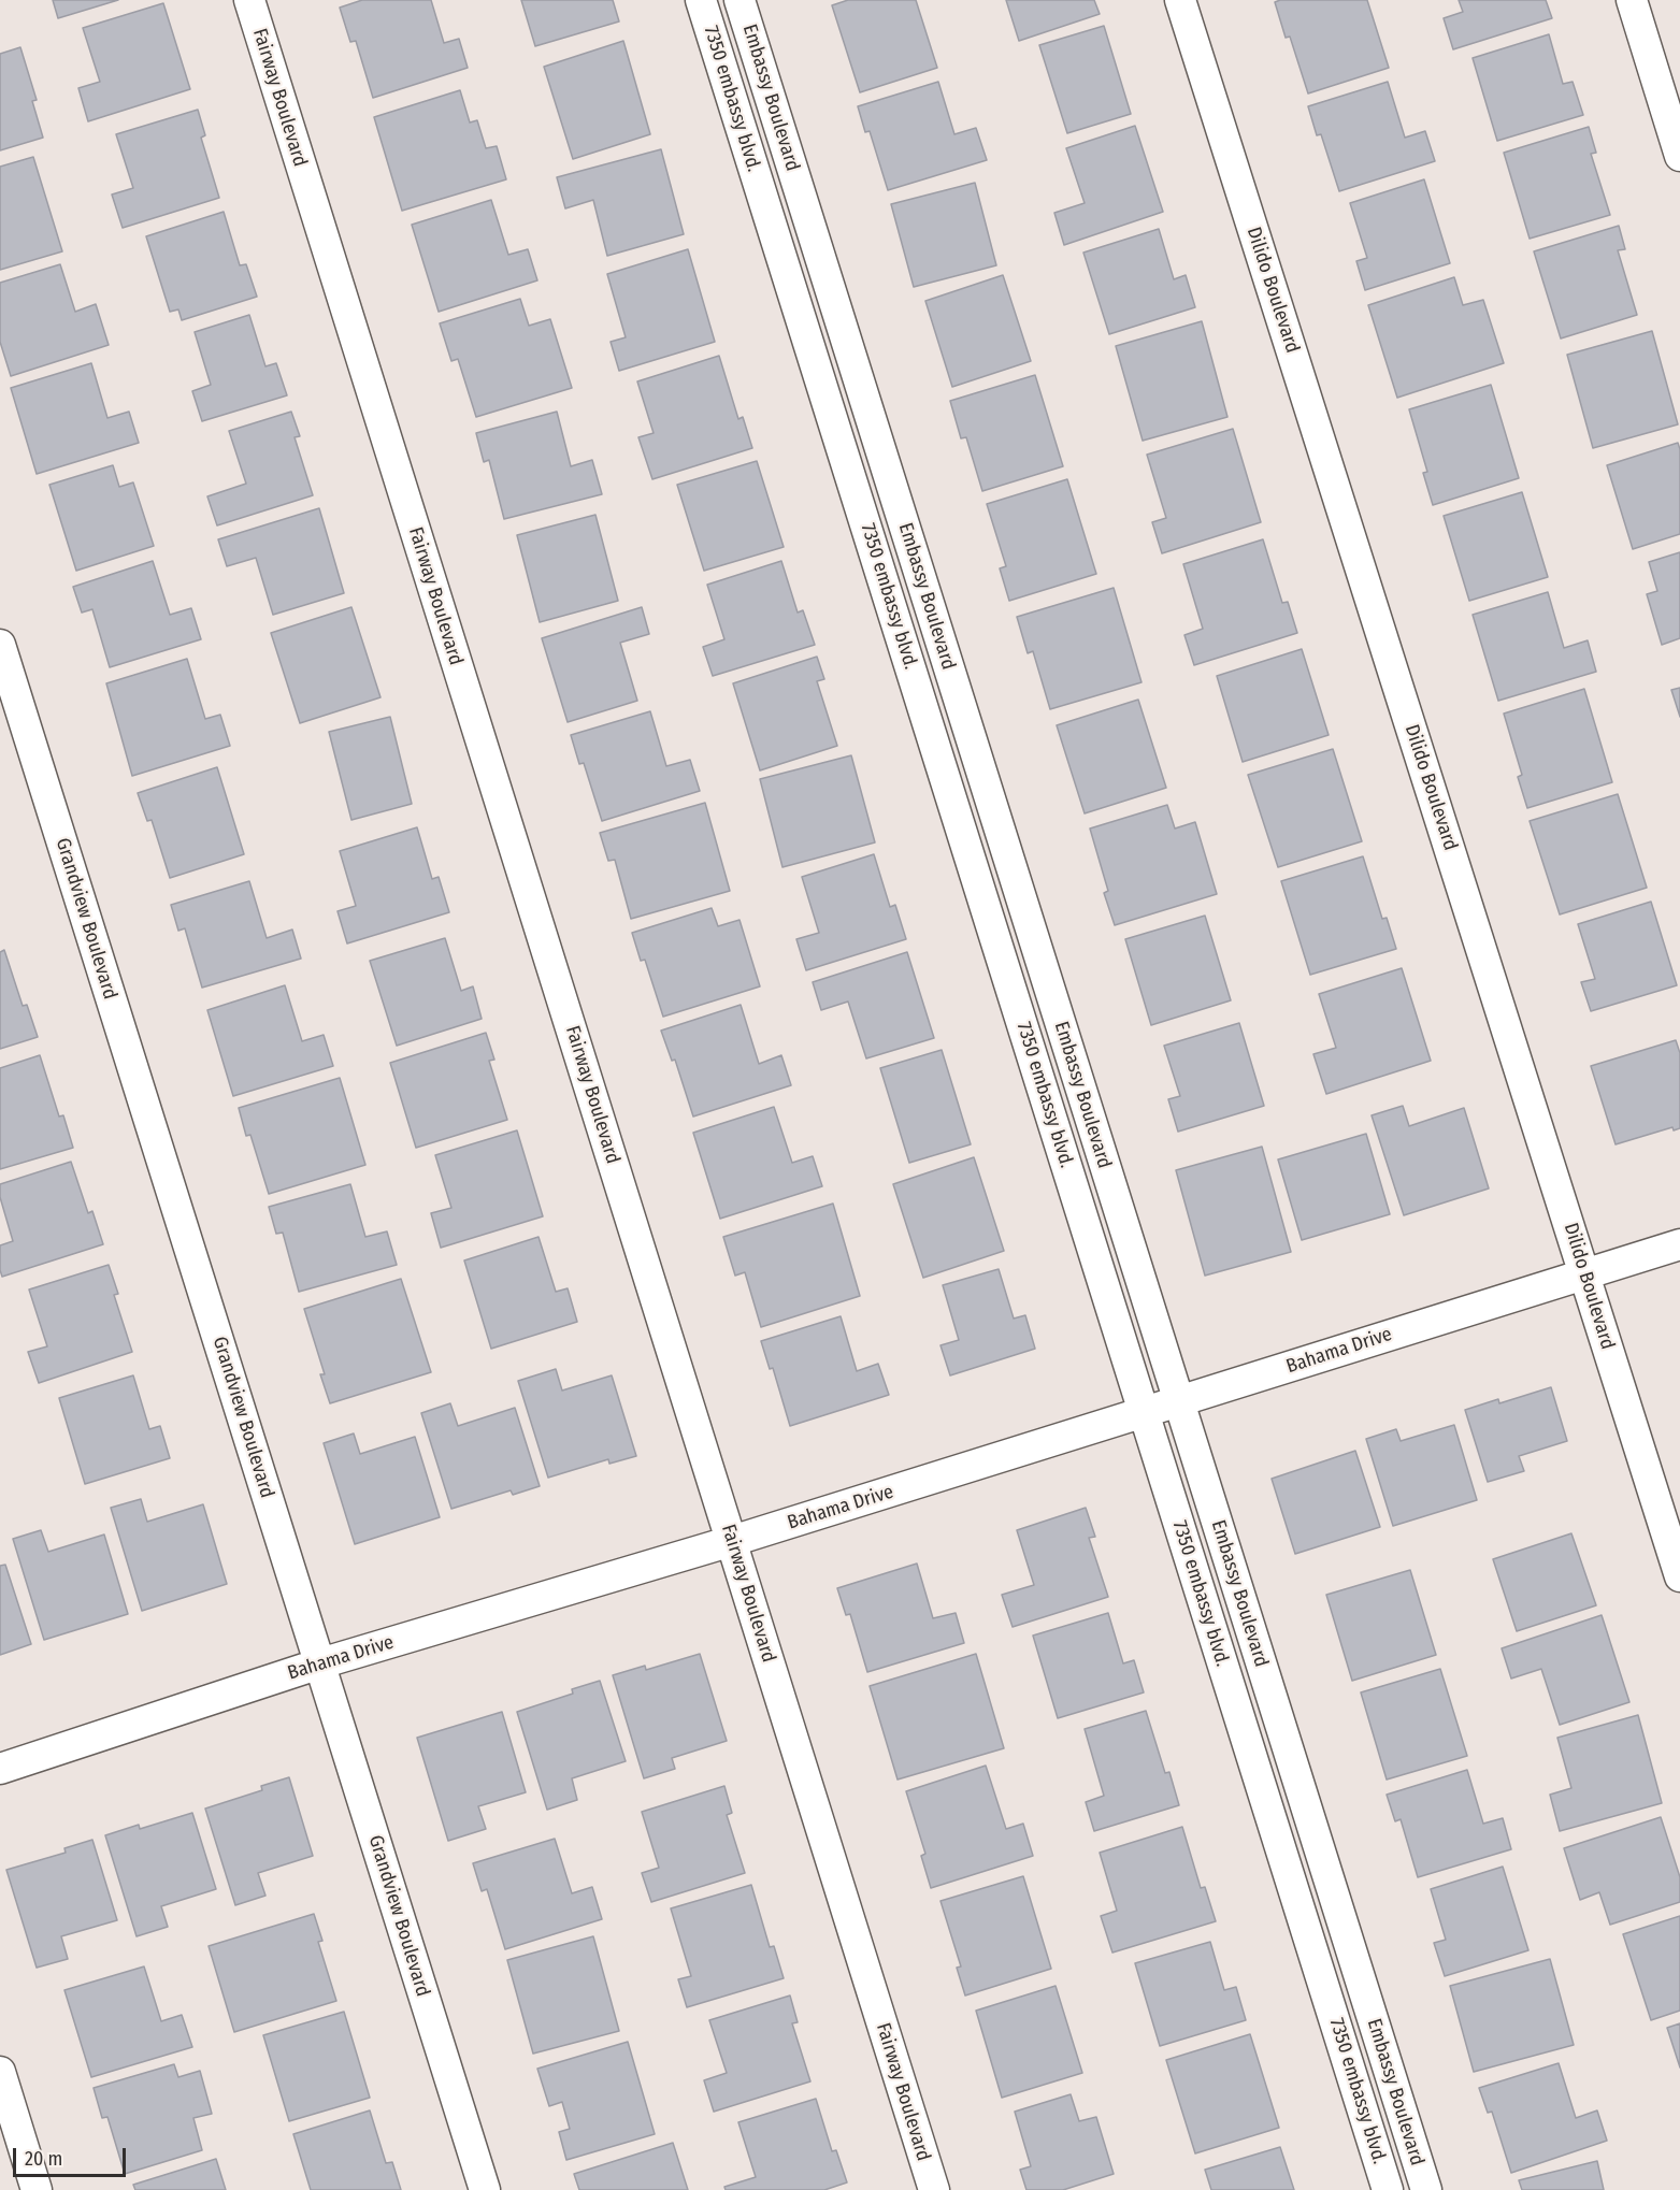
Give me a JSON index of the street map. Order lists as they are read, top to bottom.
{
  "streets": {
    "street": [
      "Fairway Boulevard",
      "Embassy Boulevard",
      "7350 embassy blvd.",
      "Dilido Boulevard",
      "Grandview Boulevard",
      "Bahama Drive"
    ]
  },
  "crossings": [
    ["Fairway Boulevard", "Bahama Drive"],
    ["Embassy Boulevard", "Bahama Drive"],
    ["7350 embassy blvd.", "Bahama Drive"],
    ["Dilido Boulevard", "Bahama Drive"],
    ["Grandview Boulevard", "Bahama Drive"]
  ],
  "scale_bar": "20 m"
}
